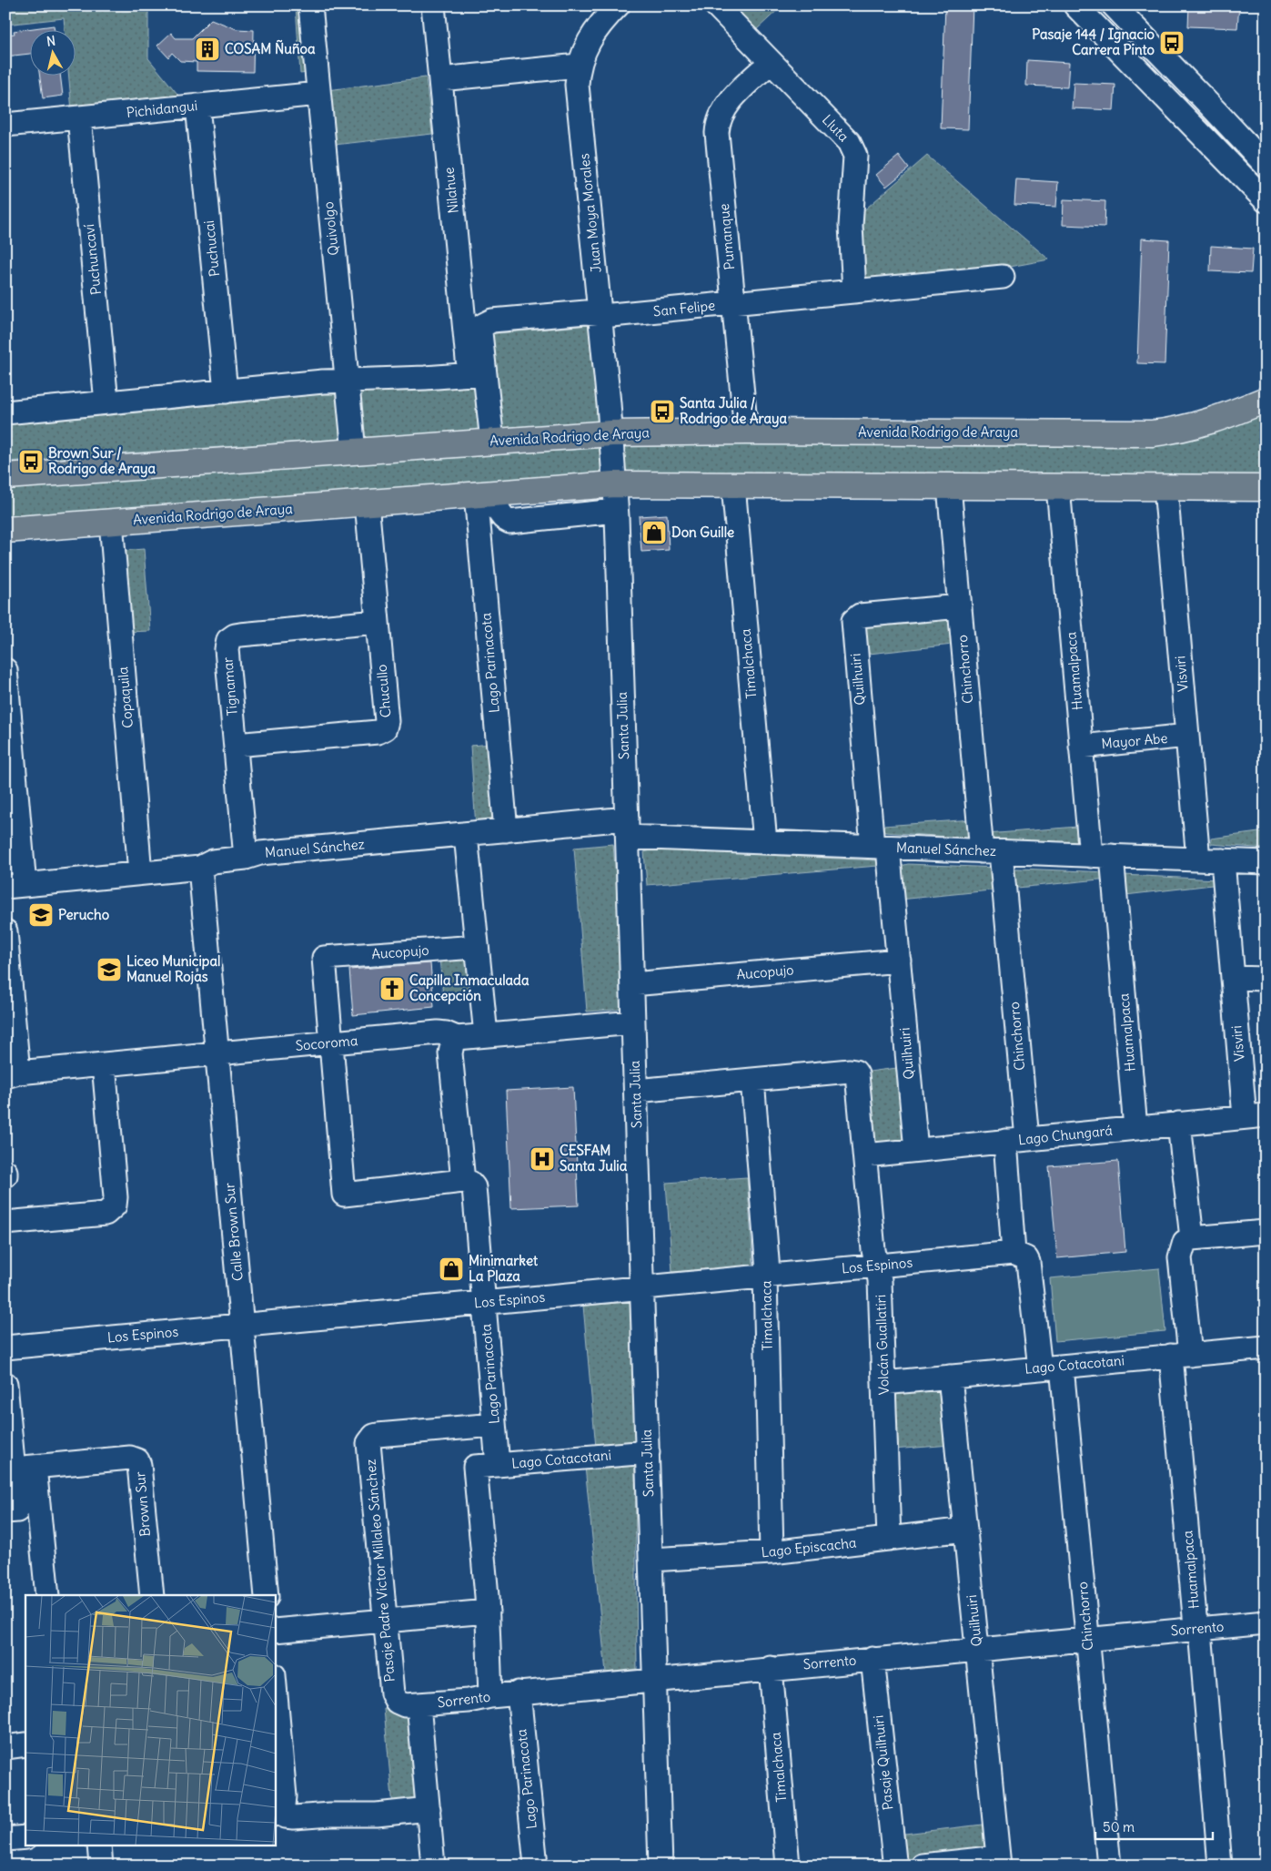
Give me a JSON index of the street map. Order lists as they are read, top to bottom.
{
  "streets": {
    "main road": ["Avenida Rodrigo de Araya"],
    "street": [
      "Pichidangui",
      "Lluta",
      "Nilahue",
      "Juan Moya Morales",
      "Quivolgo",
      "Pumanque",
      "Puchucai",
      "Puchuncaví",
      "San Felipe",
      "Lago Parinacota",
      "Timalchaca",
      "Chinchorro",
      "Huamalpaca",
      "Visviri",
      "Quilhuiri",
      "Tignamar",
      "Chucullo",
      "Copaquila",
      "Santa Julia",
      "Mayor Abe",
      "Manuel Sánchez",
      "Aucopujo",
      "Socoroma",
      "Lago Chungará",
      "Calle Brown Sur",
      "Los Espinos",
      "Volcán Guallatiri",
      "Lago Cotacotani",
      "Brown Sur",
      "Lago Episcacha",
      "Pasaje Padre Víctor Millaleo Sánchez",
      "Sorrento",
      "Pasaje Quilhuiri"
    ]
  },
  "crossings": [
    ["Pichidangui", "Quivolgo"],
    ["Pichidangui", "Puchucai"],
    ["Pichidangui", "Puchuncaví"],
    ["Lluta", "Pumanque"],
    ["Lluta", "San Felipe"],
    ["Nilahue", "San Felipe"],
    ["Juan Moya Morales", "San Felipe"],
    ["Juan Moya Morales", "Avenida Rodrigo de Araya"],
    ["Juan Moya Morales", "Santa Julia"],
    ["Quivolgo", "Avenida Rodrigo de Araya"],
    ["Pumanque", "San Felipe"],
    ["Pumanque", "Avenida Rodrigo de Araya"],
    ["San Felipe", "Avenida Rodrigo de Araya"],
    ["Avenida Rodrigo de Araya", "Lago Parinacota"],
    ["Avenida Rodrigo de Araya", "Timalchaca"],
    ["Avenida Rodrigo de Araya", "Chinchorro"],
    ["Avenida Rodrigo de Araya", "Huamalpaca"],
    ["Avenida Rodrigo de Araya", "Visviri"],
    ["Avenida Rodrigo de Araya", "Chucullo"],
    ["Avenida Rodrigo de Araya", "Copaquila"],
    ["Avenida Rodrigo de Araya", "Santa Julia"],
    ["Lago Parinacota", "Manuel Sánchez"],
    ["Lago Parinacota", "Los Espinos"],
    ["Lago Parinacota", "Lago Cotacotani"],
    ["Lago Parinacota", "Pasaje Padre Víctor Millaleo Sánchez"],
    ["Lago Parinacota", "Sorrento"],
    ["Timalchaca", "Manuel Sánchez"],
    ["Timalchaca", "Los Espinos"],
    ["Timalchaca", "Volcán Guallatiri"],
    ["Timalchaca", "Lago Episcacha"],
    ["Timalchaca", "Sorrento"],
    ["Chinchorro", "Quilhuiri"],
    ["Chinchorro", "Manuel Sánchez"],
    ["Chinchorro", "Lago Chungará"],
    ["Chinchorro", "Los Espinos"],
    ["Chinchorro", "Lago Cotacotani"],
    ["Chinchorro", "Sorrento"],
    ["Huamalpaca", "Mayor Abe"],
    ["Huamalpaca", "Manuel Sánchez"],
    ["Huamalpaca", "Lago Chungará"],
    ["Huamalpaca", "Lago Cotacotani"],
    ["Huamalpaca", "Sorrento"],
    ["Visviri", "Mayor Abe"],
    ["Visviri", "Manuel Sánchez"],
    ["Visviri", "Lago Chungará"],
    ["Quilhuiri", "Manuel Sánchez"],
    ["Quilhuiri", "Aucopujo"],
    ["Quilhuiri", "Lago Chungará"],
    ["Quilhuiri", "Lago Cotacotani"],
    ["Quilhuiri", "Lago Episcacha"],
    ["Quilhuiri", "Sorrento"],
    ["Tignamar", "Chucullo"],
    ["Tignamar", "Manuel Sánchez"],
    ["Copaquila", "Manuel Sánchez"],
    ["Santa Julia", "Manuel Sánchez"],
    ["Santa Julia", "Aucopujo"],
    ["Santa Julia", "Socoroma"],
    ["Santa Julia", "Los Espinos"],
    ["Santa Julia", "Lago Cotacotani"],
    ["Santa Julia", "Lago Episcacha"],
    ["Santa Julia", "Sorrento"],
    ["Manuel Sánchez", "Calle Brown Sur"],
    ["Aucopujo", "Socoroma"],
    ["Socoroma", "Calle Brown Sur"],
    ["Lago Chungará", "Volcán Guallatiri"],
    ["Calle Brown Sur", "Los Espinos"],
    ["Los Espinos", "Volcán Guallatiri"],
    ["Volcán Guallatiri", "Lago Cotacotani"],
    ["Volcán Guallatiri", "Lago Episcacha"],
    ["Pasaje Padre Víctor Millaleo Sánchez", "Sorrento"],
    ["Sorrento", "Pasaje Quilhuiri"]
  ],
  "places": {
    "bus stop": ["Pasaje 144 / Ignacio Carrera Pinto", "Santa Julia / Rodrigo de Araya", "Brown Sur / Rodrigo de Araya"],
    "building": ["COSAM Ñuñoa"],
    "shop": ["Don Guille", "Minimarket La Plaza"],
    "school or university": ["Perucho", "Liceo Municipal Manuel Rojas"],
    "church": ["Capilla Inmaculada Concepción"],
    "hospital": ["CESFAM Santa Julia"]
  },
  "scale_bar": "50 m",
  "north": "top"
}
